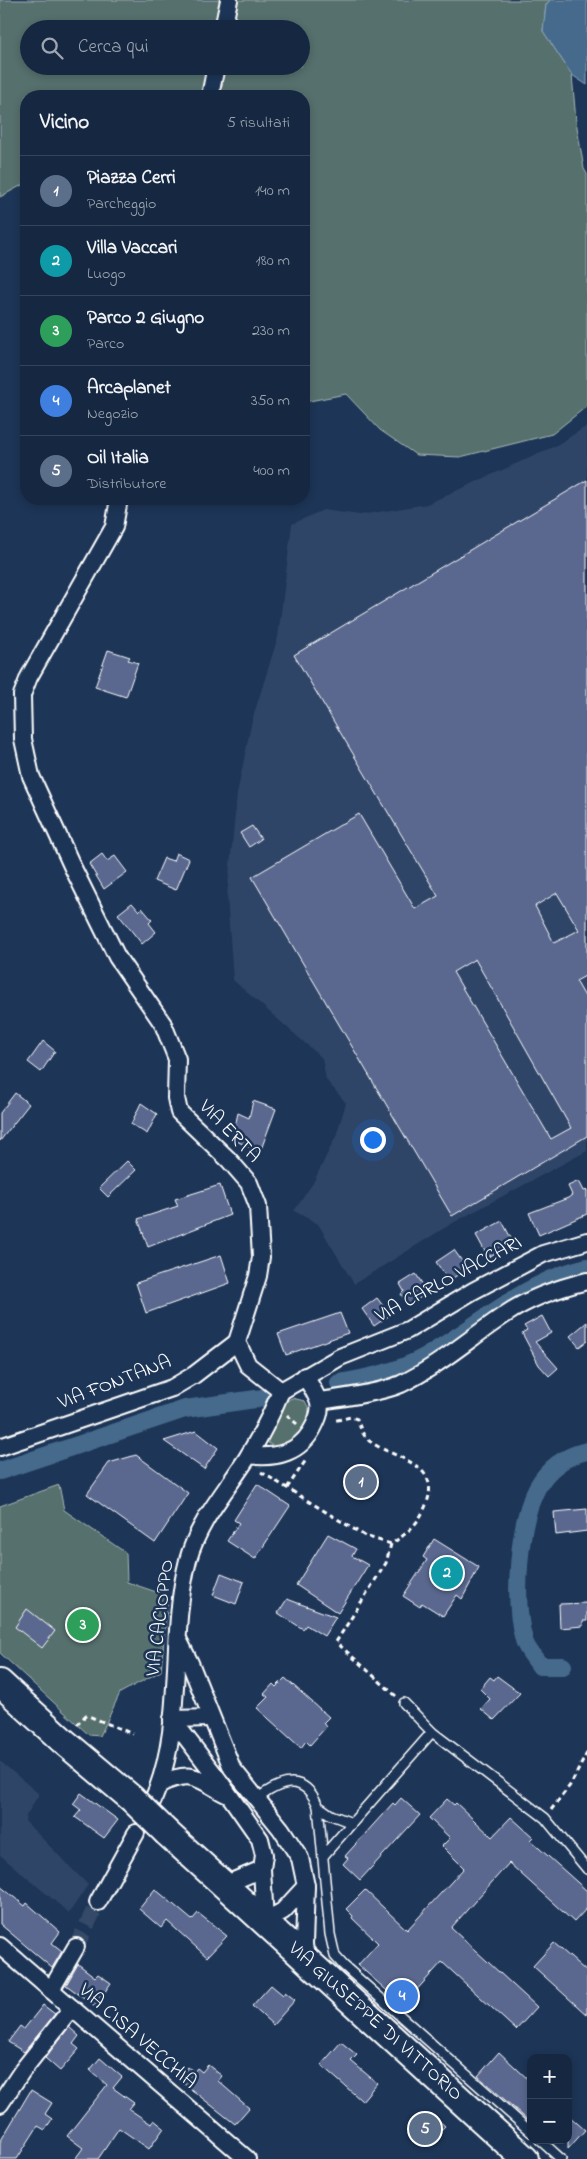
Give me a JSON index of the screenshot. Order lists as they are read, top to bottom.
{
  "streets": {
    "main road": ["VIA GIUSEPPE DI VITTORIO"],
    "street": [
      "VIA ERTA",
      "VIA CARLO VACCARI",
      "VIA FONTANA",
      "VIA CACIOPPO",
      "VIA CISA VECCHIA"
    ]
  },
  "crossings": [
    ["VIA ERTA", "VIA FONTANA"],
    ["VIA CACIOPPO", "VIA GIUSEPPE DI VITTORIO"]
  ],
  "page": {
    "search": "Cerca qui",
    "heading": ["Vicino", "5 risultati"],
    "list": [
      {
        "mark": "1",
        "name": "Piazza Cerri",
        "note": "Parcheggio",
        "value": "140 m"
      },
      {
        "mark": "2",
        "name": "Villa Vaccari",
        "note": "Luogo",
        "value": "180 m"
      },
      {
        "mark": "3",
        "name": "Parco 2 Giugno",
        "note": "Parco",
        "value": "230 m"
      },
      {
        "mark": "4",
        "name": "Arcaplanet",
        "note": "Negozio",
        "value": "350 m"
      },
      {
        "mark": "5",
        "name": "Oil Italia",
        "note": "Distributore",
        "value": "400 m"
      }
    ],
    "pins": [
      "1",
      "2",
      "3",
      "4",
      "5"
    ],
    "map_buttons": ["+", "−"]
  }
}
